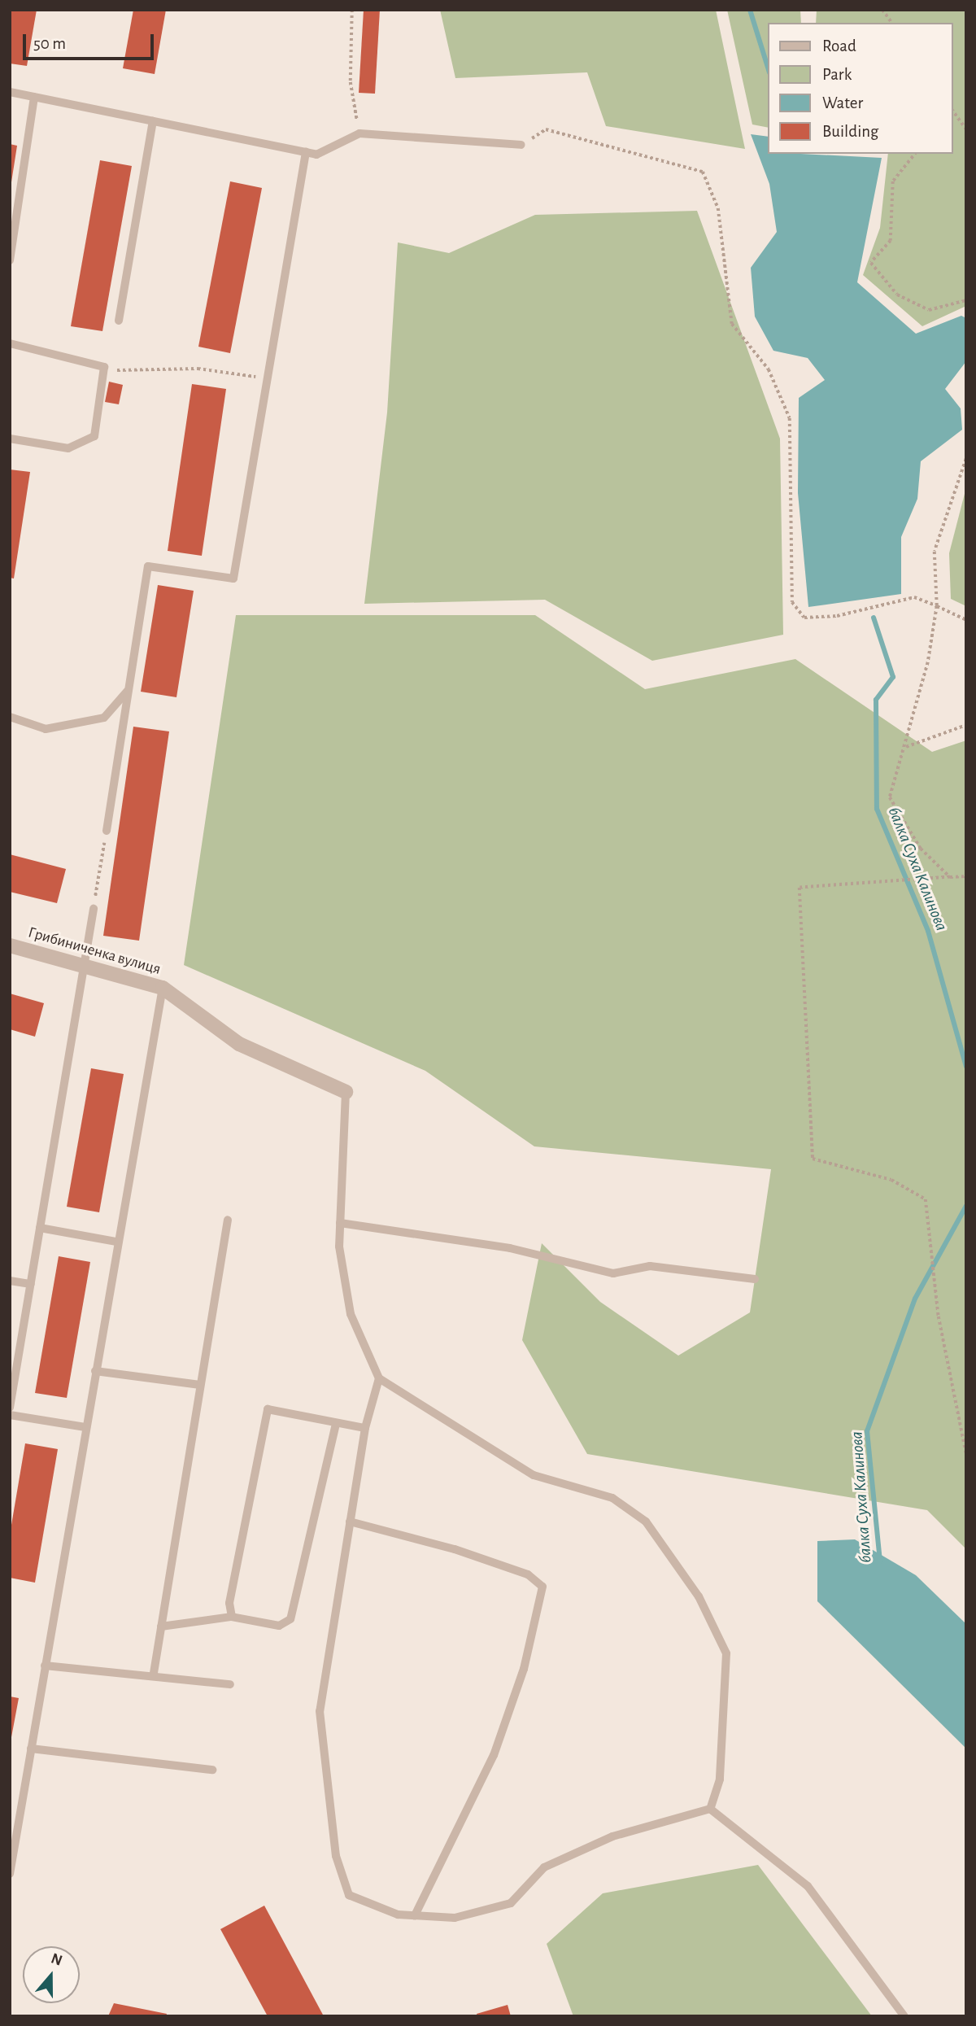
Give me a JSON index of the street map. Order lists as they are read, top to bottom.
{
  "streets": {
    "street": ["Грибиниченка вулиця"]
  },
  "water": ["балка Суха Калинова"],
  "legend": [
    "Road",
    "Park",
    "Water",
    "Building"
  ],
  "scale_bar": "50 m",
  "north": "top"
}
